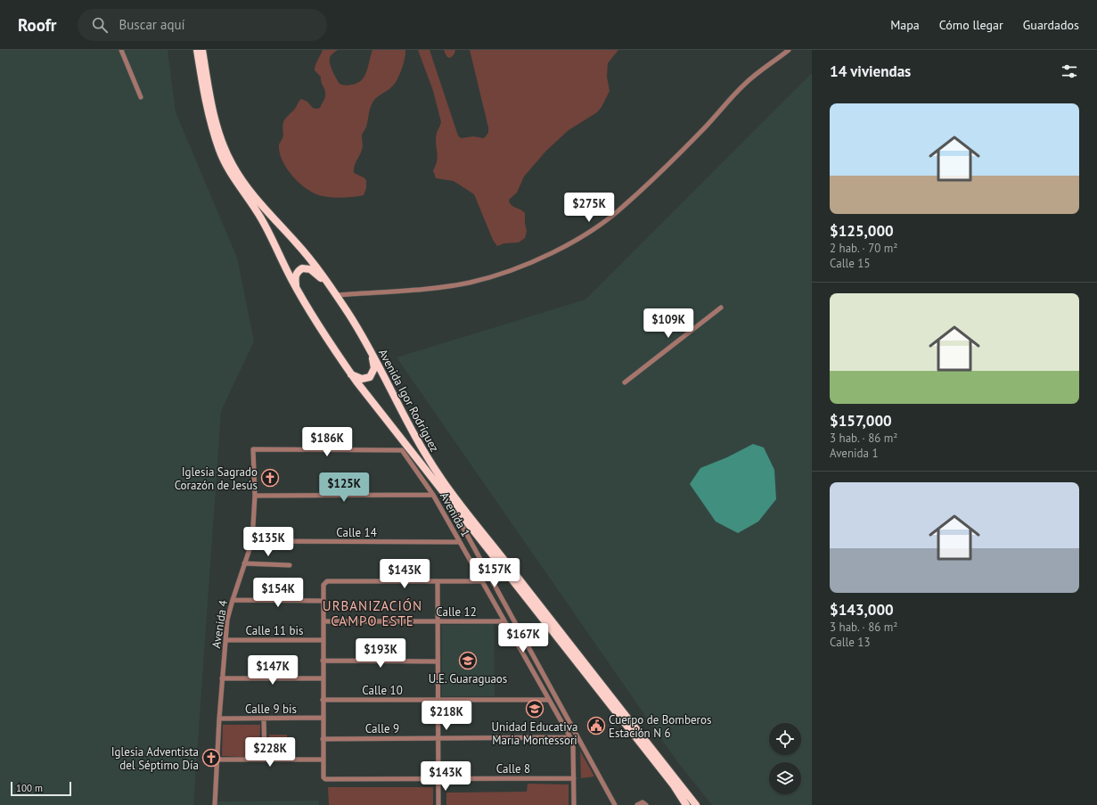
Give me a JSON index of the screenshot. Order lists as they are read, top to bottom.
{
  "streets": {
    "highway": ["Avenida Igor Rodríguez"],
    "street": [
      "Avenida 1",
      "Calle 14",
      "Calle 12",
      "Avenida 4",
      "Calle 11 bis",
      "Calle 10",
      "Calle 9 bis",
      "Calle 9",
      "Calle 8"
    ]
  },
  "crossings": [
    ["Avenida 1", "Calle 14"],
    ["Avenida 1", "Calle 12"],
    ["Avenida 1", "Avenida 4"],
    ["Avenida 1", "Calle 10"],
    ["Avenida 1", "Calle 9"],
    ["Avenida 1", "Calle 8"],
    ["Calle 14", "Avenida 4"],
    ["Avenida 4", "Calle 11 bis"],
    ["Avenida 4", "Calle 9 bis"]
  ],
  "districts": ["URBANIZACIÓN CAMPO ESTE"],
  "places": {
    "church": ["Iglesia Sagrado Corazón de Jesús", "Iglesia Adventista del Séptimo Día"],
    "school or university": ["U.E. Guaraguaos", "Unidad Educativa Maria Montessori"],
    "public building": ["Cuerpo de Bomberos Estación N 6"]
  },
  "scale_bar": "100 m",
  "page": {
    "header": "Roofr",
    "search": "Buscar aquí",
    "nav": ["Mapa", "Cómo llegar", "Guardados"],
    "heading": "14 viviendas",
    "list": [
      {
        "name": "$125,000",
        "note": "2 hab. · 70 m² · Calle 15"
      },
      {
        "name": "$157,000",
        "note": "3 hab. · 86 m² · Avenida 1"
      },
      {
        "name": "$143,000",
        "note": "3 hab. · 86 m² · Calle 13"
      }
    ],
    "price": [
      "$275K",
      "$109K",
      "$186K",
      "$125K",
      "$135K",
      "$157K",
      "$143K",
      "$154K",
      "$167K",
      "$193K",
      "$147K",
      "$218K",
      "$228K",
      "$143K"
    ],
    "scale": "100 m"
  }
}
